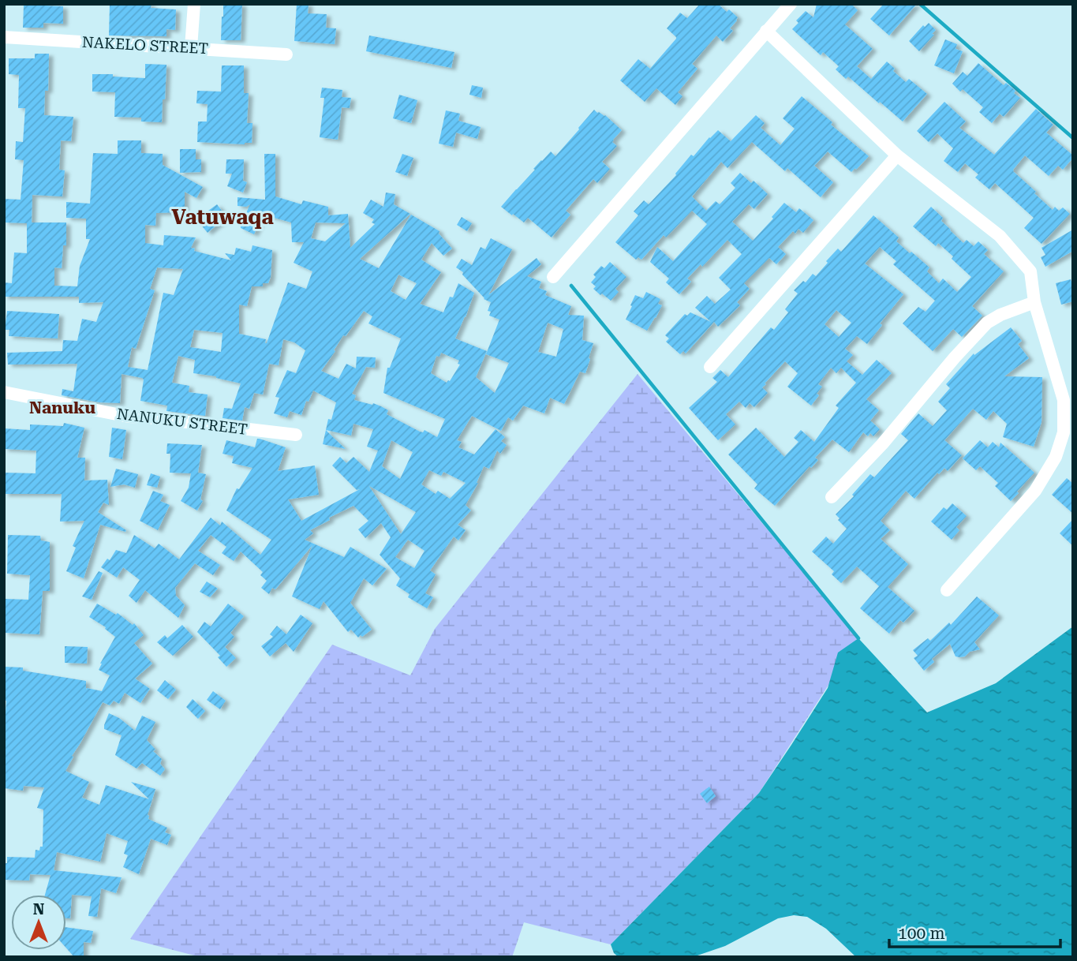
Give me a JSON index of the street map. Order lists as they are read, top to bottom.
{
  "streets": {
    "street": ["NAKELO STREET", "NANUKU STREET"]
  },
  "districts": ["Vatuwaqa", "Nanuku"],
  "scale_bar": "100 m",
  "north": "top"
}
